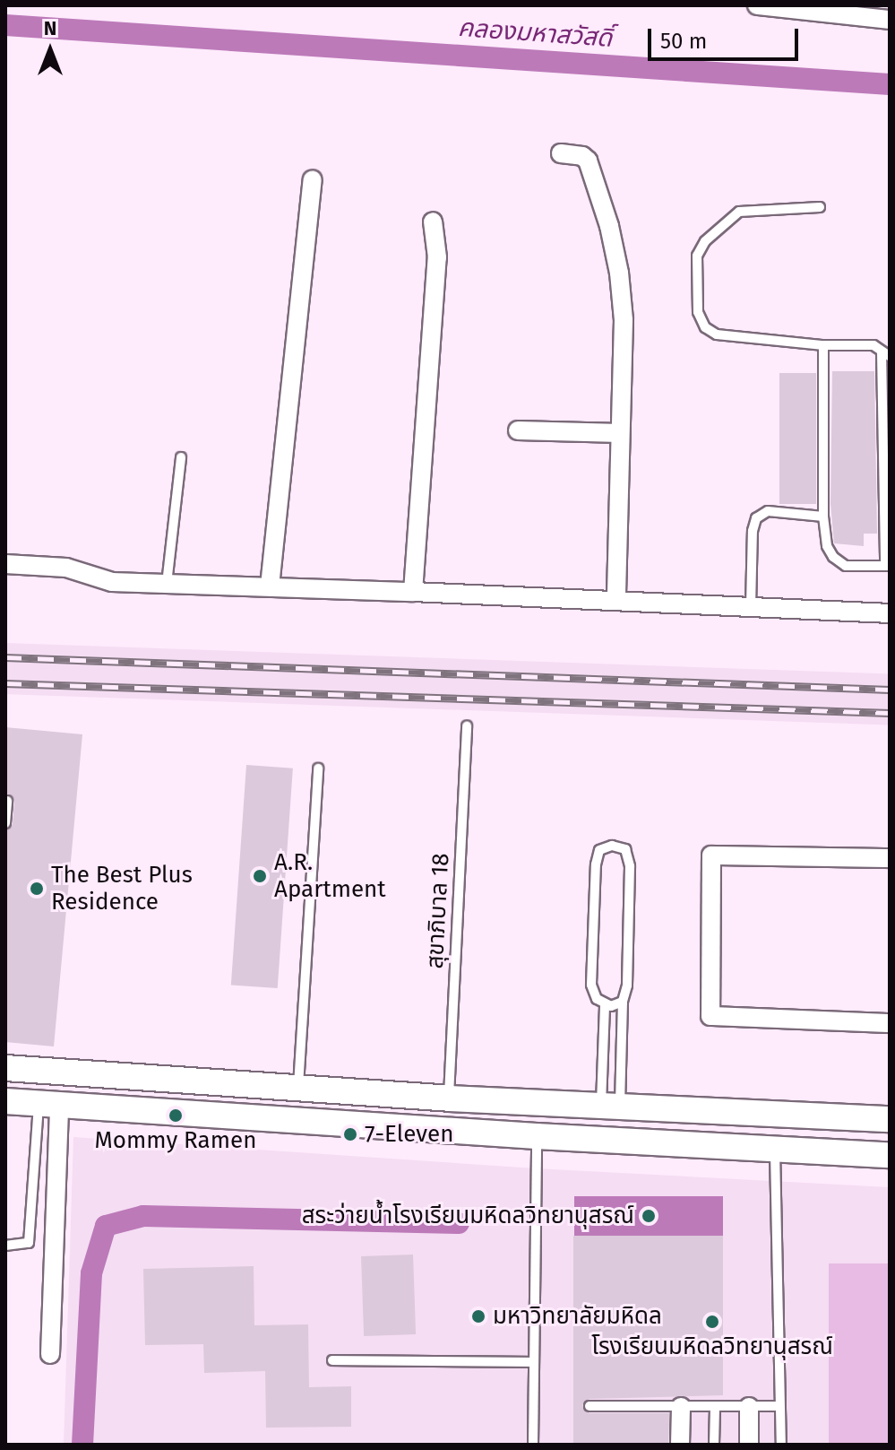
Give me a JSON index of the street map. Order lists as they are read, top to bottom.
{
  "streets": {
    "lane": ["สุขาภิบาล 18"]
  },
  "water": ["คลองมหาสวัสดิ์"],
  "places": [
    "A.R. Apartment",
    "The Best Plus Residence",
    "Mommy Ramen",
    "7-Eleven",
    "สระว่ายน้ำโรงเรียนมหิดลวิทยานุสรณ์",
    "มหาวิทยาลัยมหิดล",
    "โรงเรียนมหิดลวิทยานุสรณ์"
  ],
  "scale_bar": "50 m",
  "north": "top"
}
